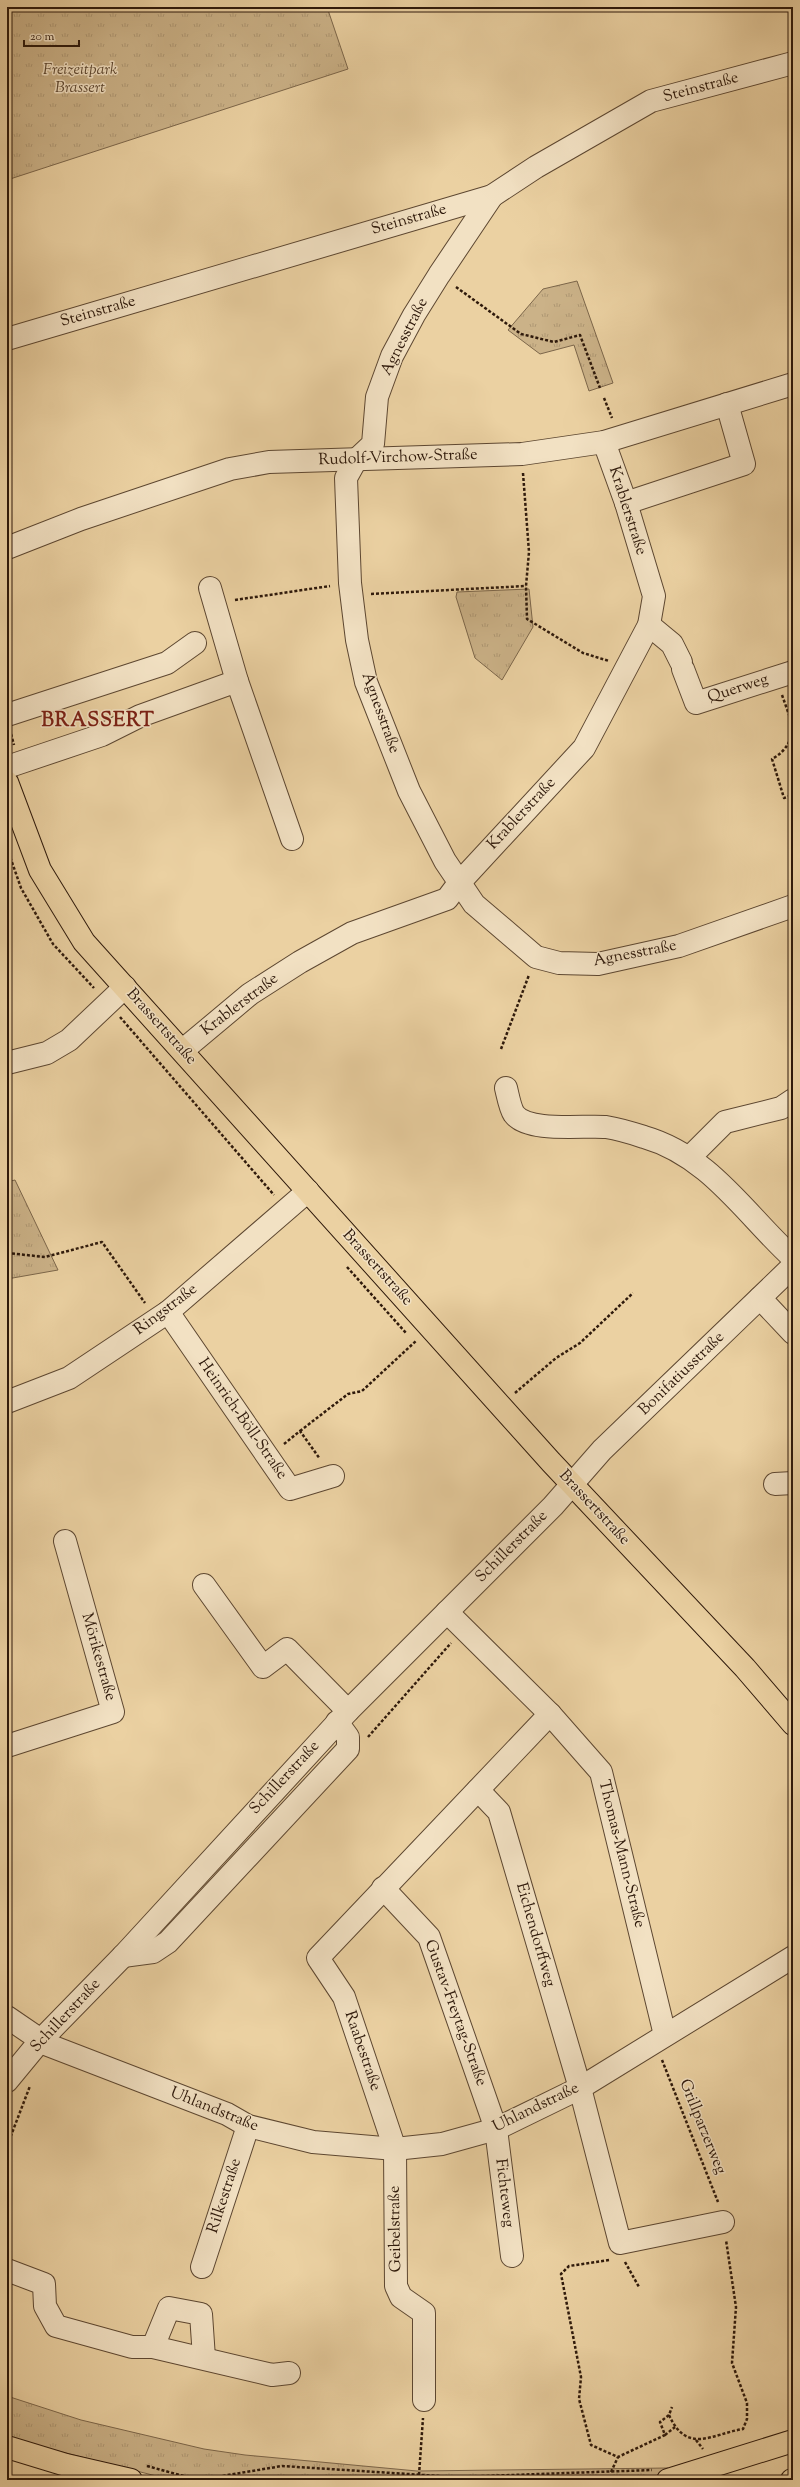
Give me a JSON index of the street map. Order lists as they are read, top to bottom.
{
  "streets": {
    "main road": ["Brassertstraße"],
    "street": [
      "Steinstraße",
      "Agnesstraße",
      "Rudolf-Virchow-Straße",
      "Krablerstraße",
      "Querweg",
      "Ringstraße",
      "Bonifatiusstraße",
      "Heinrich-Böll-Straße",
      "Schillerstraße",
      "Mörikestraße",
      "Thomas-Mann-Straße",
      "Eichendorffweg",
      "Gustav-Freytag-Straße",
      "Raabestraße",
      "Uhlandstraße",
      "Fichteweg",
      "Rilkestraße",
      "Geibelstraße"
    ],
    "path": ["Grillparzerweg"]
  },
  "crossings": [
    ["Steinstraße", "Agnesstraße"],
    ["Agnesstraße", "Rudolf-Virchow-Straße"],
    ["Agnesstraße", "Krablerstraße"],
    ["Rudolf-Virchow-Straße", "Krablerstraße"],
    ["Krablerstraße", "Querweg"],
    ["Krablerstraße", "Brassertstraße"],
    ["Brassertstraße", "Ringstraße"],
    ["Brassertstraße", "Bonifatiusstraße"],
    ["Brassertstraße", "Schillerstraße"],
    ["Ringstraße", "Heinrich-Böll-Straße"],
    ["Bonifatiusstraße", "Schillerstraße"],
    ["Schillerstraße", "Thomas-Mann-Straße"],
    ["Schillerstraße", "Uhlandstraße"],
    ["Thomas-Mann-Straße", "Uhlandstraße"],
    ["Thomas-Mann-Straße", "Grillparzerweg"],
    ["Eichendorffweg", "Uhlandstraße"],
    ["Gustav-Freytag-Straße", "Raabestraße"],
    ["Gustav-Freytag-Straße", "Uhlandstraße"],
    ["Gustav-Freytag-Straße", "Fichteweg"],
    ["Raabestraße", "Uhlandstraße"],
    ["Raabestraße", "Geibelstraße"],
    ["Uhlandstraße", "Grillparzerweg"],
    ["Uhlandstraße", "Fichteweg"],
    ["Uhlandstraße", "Rilkestraße"],
    ["Uhlandstraße", "Geibelstraße"]
  ],
  "districts": ["BRASSERT"],
  "parks": ["Freizeitpark Brassert"],
  "scale_bar": "20 m"
}
